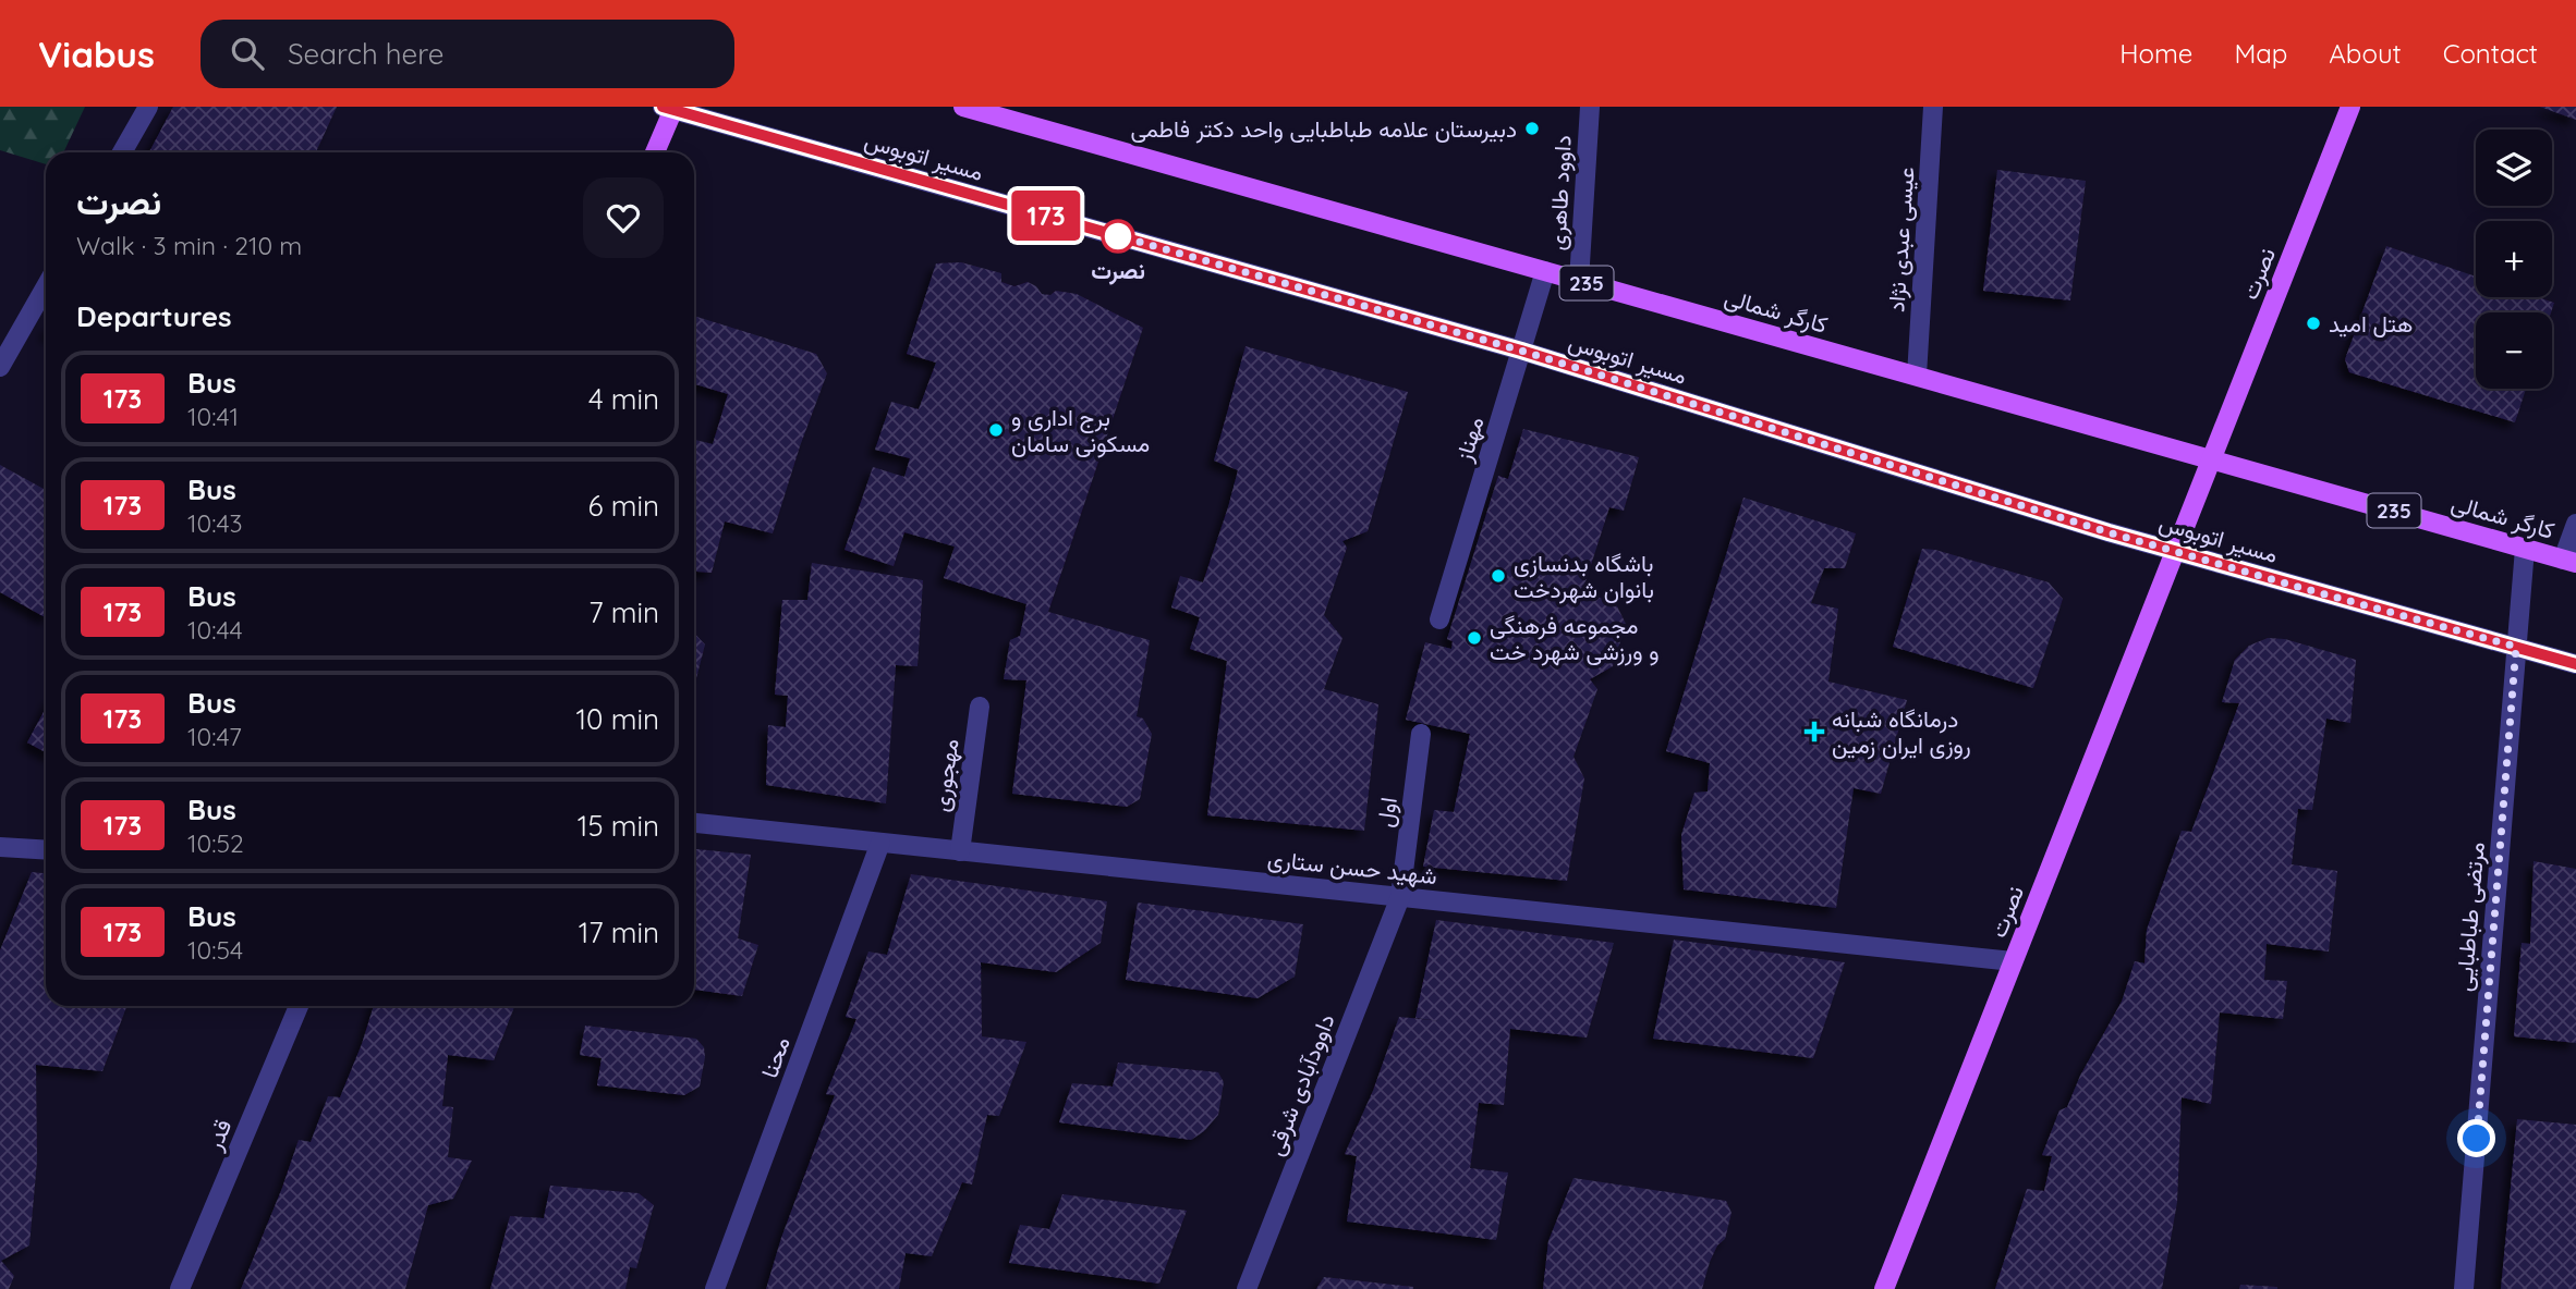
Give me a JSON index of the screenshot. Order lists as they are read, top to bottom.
{
  "streets": {
    "main road": ["نصرت", "235", "کارگر شمالی"],
    "street": [
      "مسیر اتوبوس",
      "داوود طاهری",
      "عیسی عبدی نژاد",
      "مهناز",
      "مهجوری",
      "اول",
      "شهید حسن ستاری",
      "مرتضی طباطبایی",
      "محنا",
      "داوودآبادی شرقی",
      "قدر"
    ]
  },
  "crossings": [
    ["مسیر اتوبوس", "نصرت"],
    ["مسیر اتوبوس", "مهناز"],
    ["مسیر اتوبوس", "مرتضی طباطبایی"],
    ["داوود طاهری", "کارگر شمالی"],
    ["عیسی عبدی نژاد", "کارگر شمالی"],
    ["نصرت", "کارگر شمالی"],
    ["نصرت", "شهید حسن ستاری"],
    ["کارگر شمالی", "مهناز"],
    ["کارگر شمالی", "مرتضی طباطبایی"],
    ["مهجوری", "شهید حسن ستاری"],
    ["اول", "شهید حسن ستاری"],
    ["اول", "داوودآبادی شرقی"],
    ["شهید حسن ستاری", "محنا"],
    ["شهید حسن ستاری", "داوودآبادی شرقی"]
  ],
  "places": {
    "other": [
      "دبیرستان علامه طباطبایی واحد دکتر فاطمی",
      "نصرت",
      "هتل امید",
      "برج اداری و مسکونی سامان",
      "باشگاه بدنسازی بانوان شهردخت",
      "مجموعه فرهنگی و ورزشی شهرد خت"
    ],
    "health": ["درمانگاه شبانه روزی ایران زمین"]
  },
  "lines": ["bus line 173"],
  "page": {
    "header": "Viabus",
    "search": "Search here",
    "nav": [
      "Home",
      "Map",
      "About",
      "Contact"
    ],
    "on_map": "173",
    "map_buttons": ["+", "−"],
    "heading": [
      ["نصرت", "Walk · 3 min · 210 m"],
      "Departures"
    ],
    "list": [
      {
        "mark": "173",
        "name": "Bus",
        "note": "10:41",
        "value": "4 min"
      },
      {
        "mark": "173",
        "name": "Bus",
        "note": "10:43",
        "value": "6 min"
      },
      {
        "mark": "173",
        "name": "Bus",
        "note": "10:44",
        "value": "7 min"
      },
      {
        "mark": "173",
        "name": "Bus",
        "note": "10:47",
        "value": "10 min"
      },
      {
        "mark": "173",
        "name": "Bus",
        "note": "10:52",
        "value": "15 min"
      },
      {
        "mark": "173",
        "name": "Bus",
        "note": "10:54",
        "value": "17 min"
      }
    ]
  }
}
